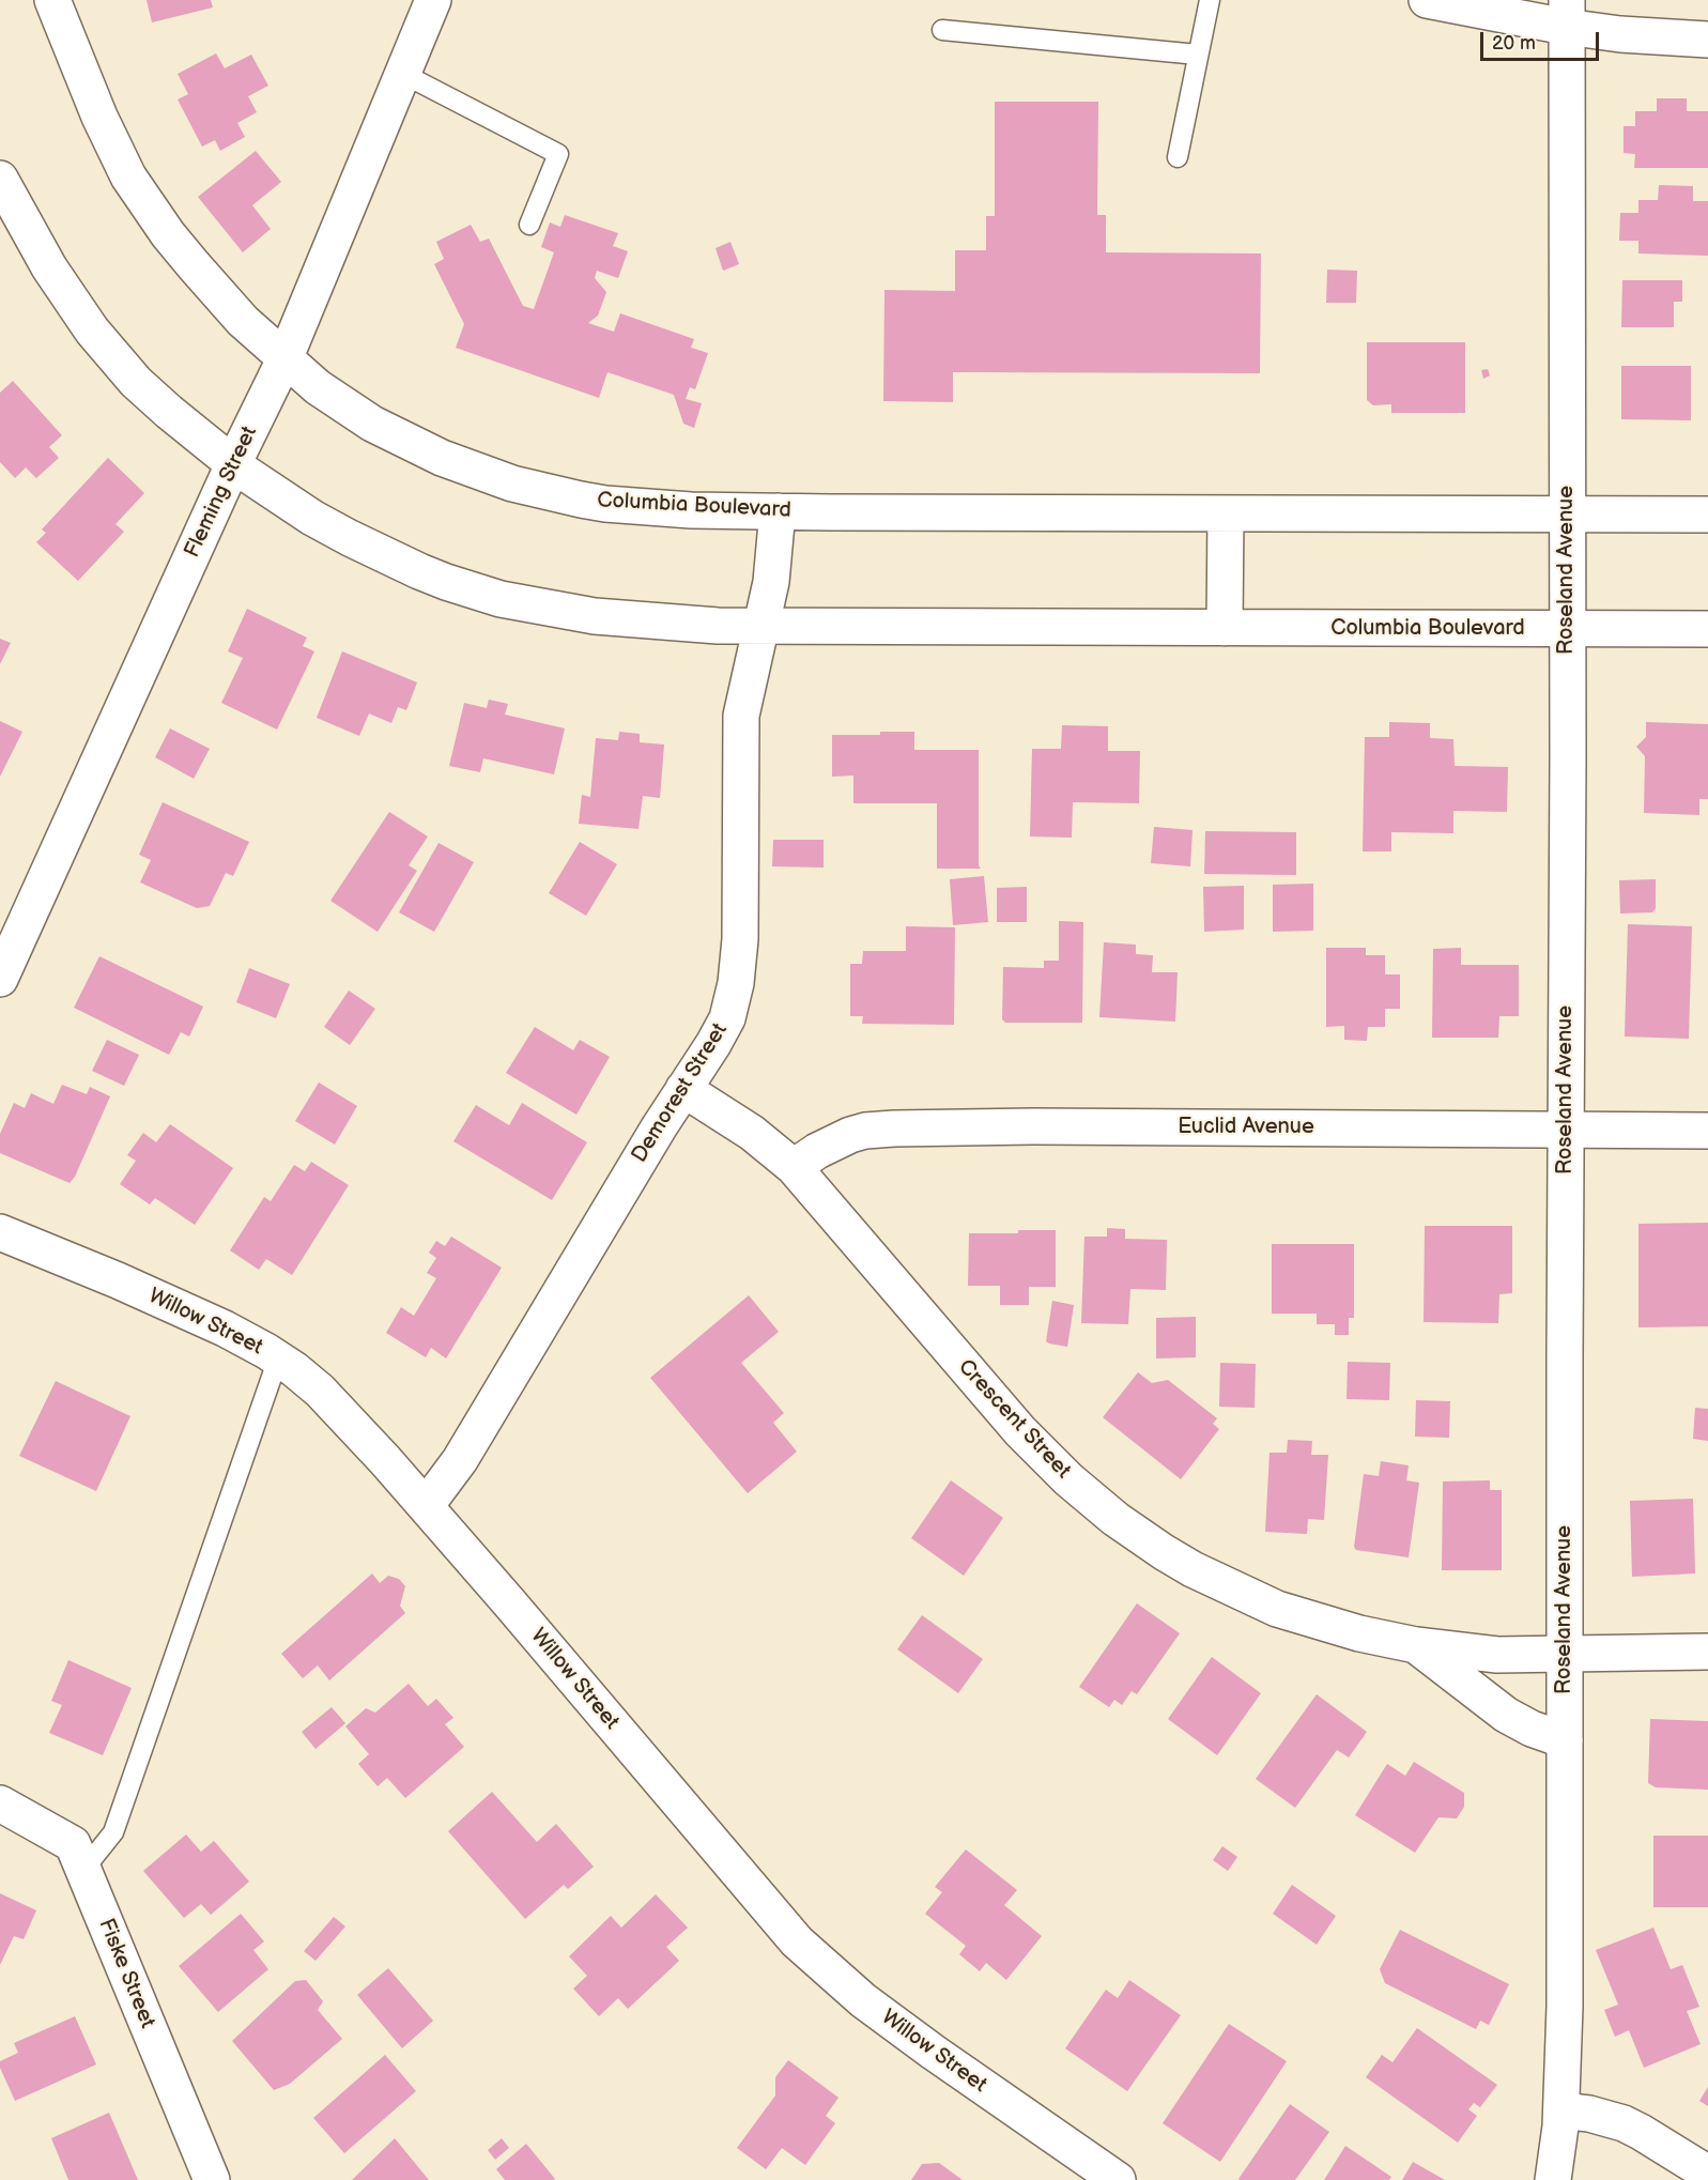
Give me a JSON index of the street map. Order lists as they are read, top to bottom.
{
  "streets": {
    "street": [
      "Fleming Street",
      "Columbia Boulevard",
      "Roseland Avenue",
      "Demorest Street",
      "Euclid Avenue",
      "Willow Street",
      "Crescent Street",
      "Fiske Street"
    ]
  },
  "crossings": [
    ["Fleming Street", "Columbia Boulevard"],
    ["Columbia Boulevard", "Roseland Avenue"],
    ["Columbia Boulevard", "Demorest Street"],
    ["Roseland Avenue", "Euclid Avenue"],
    ["Roseland Avenue", "Crescent Street"],
    ["Demorest Street", "Willow Street"],
    ["Demorest Street", "Crescent Street"],
    ["Euclid Avenue", "Crescent Street"]
  ],
  "scale_bar": "20 m"
}
